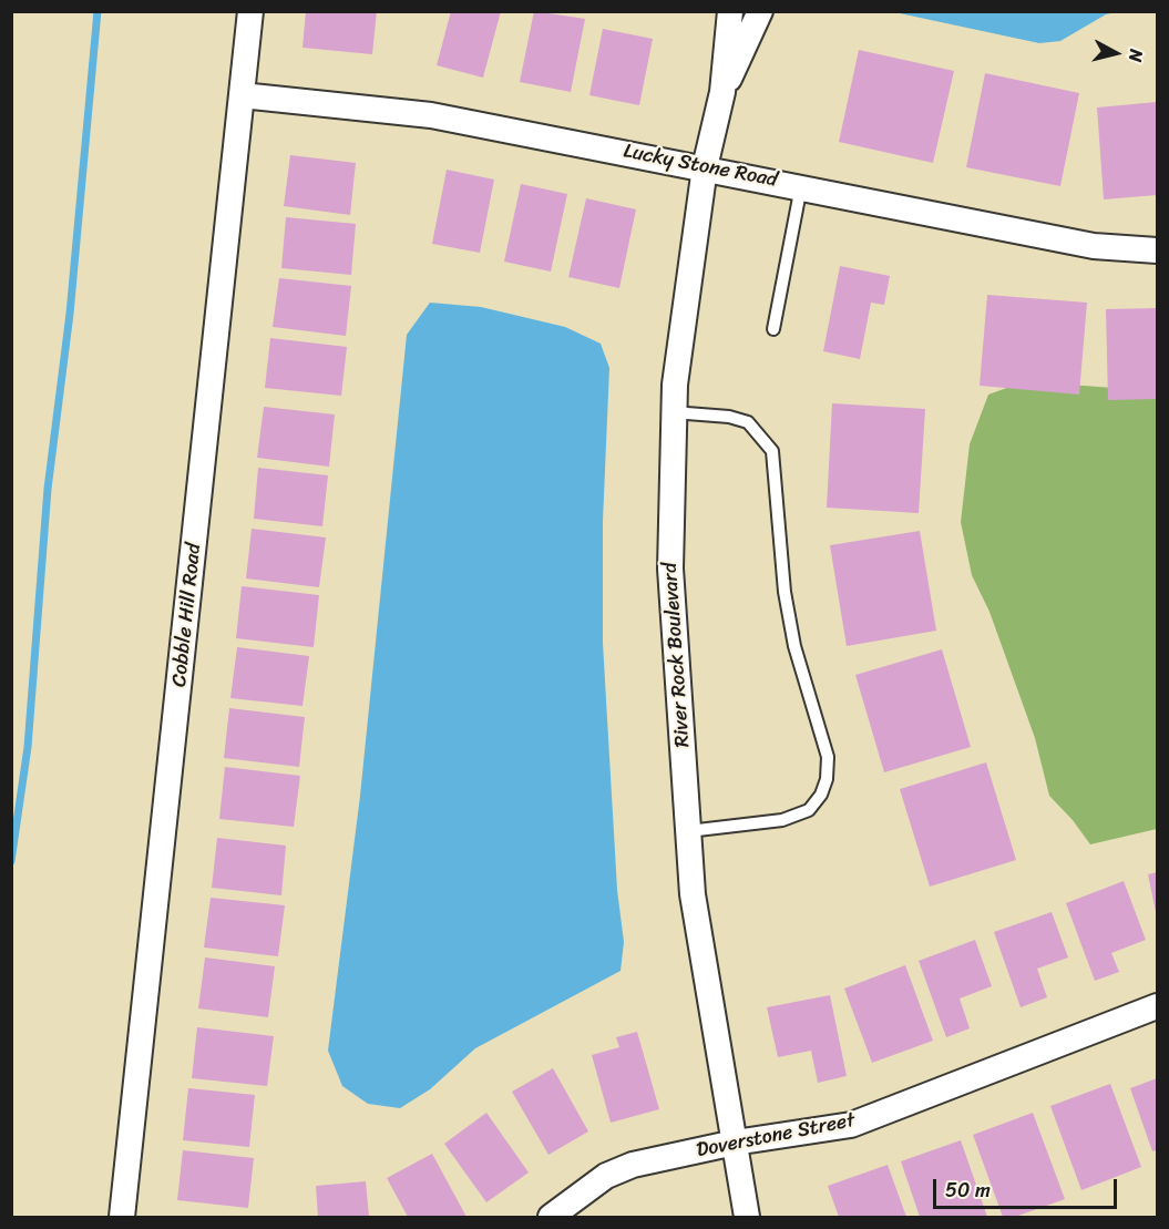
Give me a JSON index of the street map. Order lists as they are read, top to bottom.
{
  "streets": {
    "street": [
      "Lucky Stone Road",
      "Cobble Hill Road",
      "River Rock Boulevard",
      "Doverstone Street"
    ]
  },
  "crossings": [
    ["Lucky Stone Road", "Cobble Hill Road"],
    ["Lucky Stone Road", "River Rock Boulevard"],
    ["River Rock Boulevard", "Doverstone Street"]
  ],
  "scale_bar": "50 m",
  "north": "right"
}
